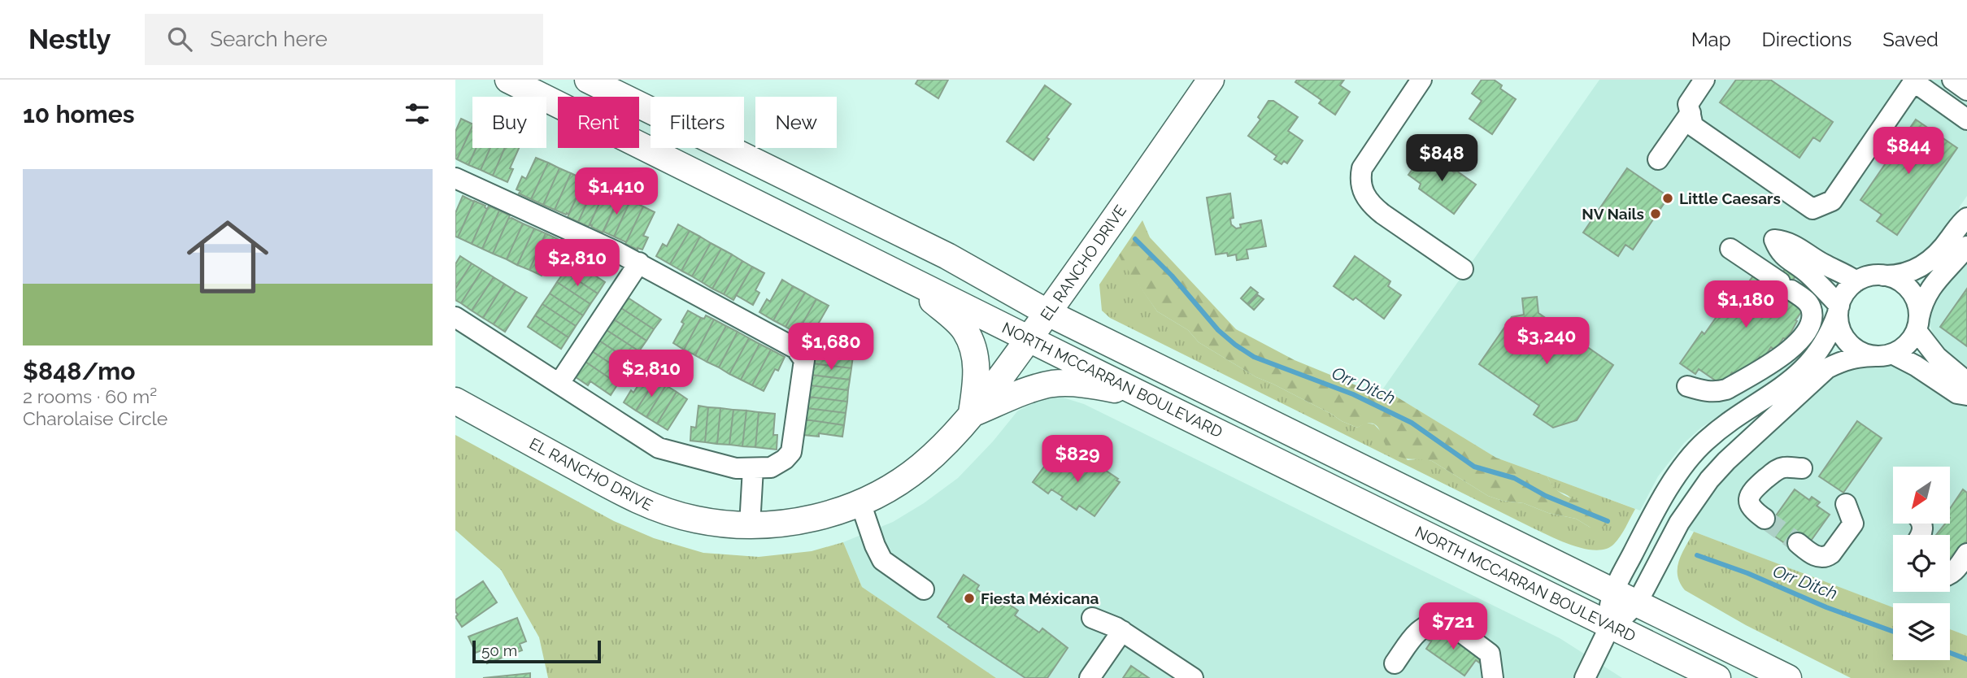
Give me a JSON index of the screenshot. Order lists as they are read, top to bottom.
{
  "streets": {
    "main road": ["EL RANCHO DRIVE", "NORTH MCCARRAN BOULEVARD"]
  },
  "crossings": [
    ["EL RANCHO DRIVE", "NORTH MCCARRAN BOULEVARD"]
  ],
  "water": ["Orr Ditch"],
  "places": ["Little Caesars", "NV Nails", "Fiesta Méxicana"],
  "scale_bar": "50 m",
  "north": "bottom left",
  "page": {
    "header": "Nestly",
    "search": "Search here",
    "nav": ["Map", "Directions", "Saved"],
    "heading": "10 homes",
    "chip": [
      "Buy",
      "Rent",
      "Filters",
      "New"
    ],
    "price": [
      "$844",
      "$848",
      "$1,410",
      "$2,810",
      "$1,180",
      "$3,240",
      "$1,680",
      "$2,810",
      "$829",
      "$721"
    ],
    "list": [
      {
        "name": "$848/mo",
        "note": "2 rooms · 60 m² · Charolaise Circle"
      }
    ],
    "scale": "50 m"
  }
}
